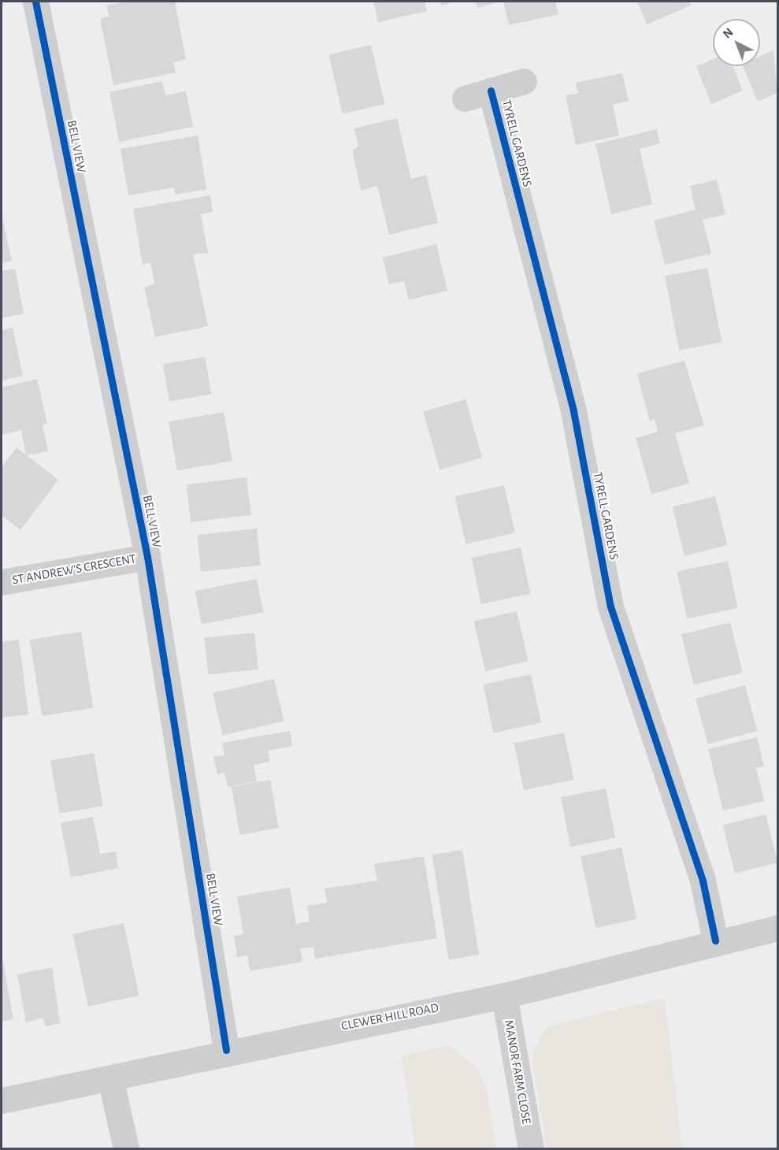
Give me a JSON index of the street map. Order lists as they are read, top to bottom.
{
  "streets": {
    "street": [
      "TYRELL GARDENS",
      "BELL VIEW",
      "ST ANDREW'S CRESCENT",
      "CLEWER HILL ROAD",
      "MANOR FARM CLOSE"
    ]
  },
  "crossings": [
    ["TYRELL GARDENS", "CLEWER HILL ROAD"],
    ["BELL VIEW", "ST ANDREW'S CRESCENT"],
    ["BELL VIEW", "CLEWER HILL ROAD"],
    ["CLEWER HILL ROAD", "MANOR FARM CLOSE"]
  ],
  "north": "top left"
}
